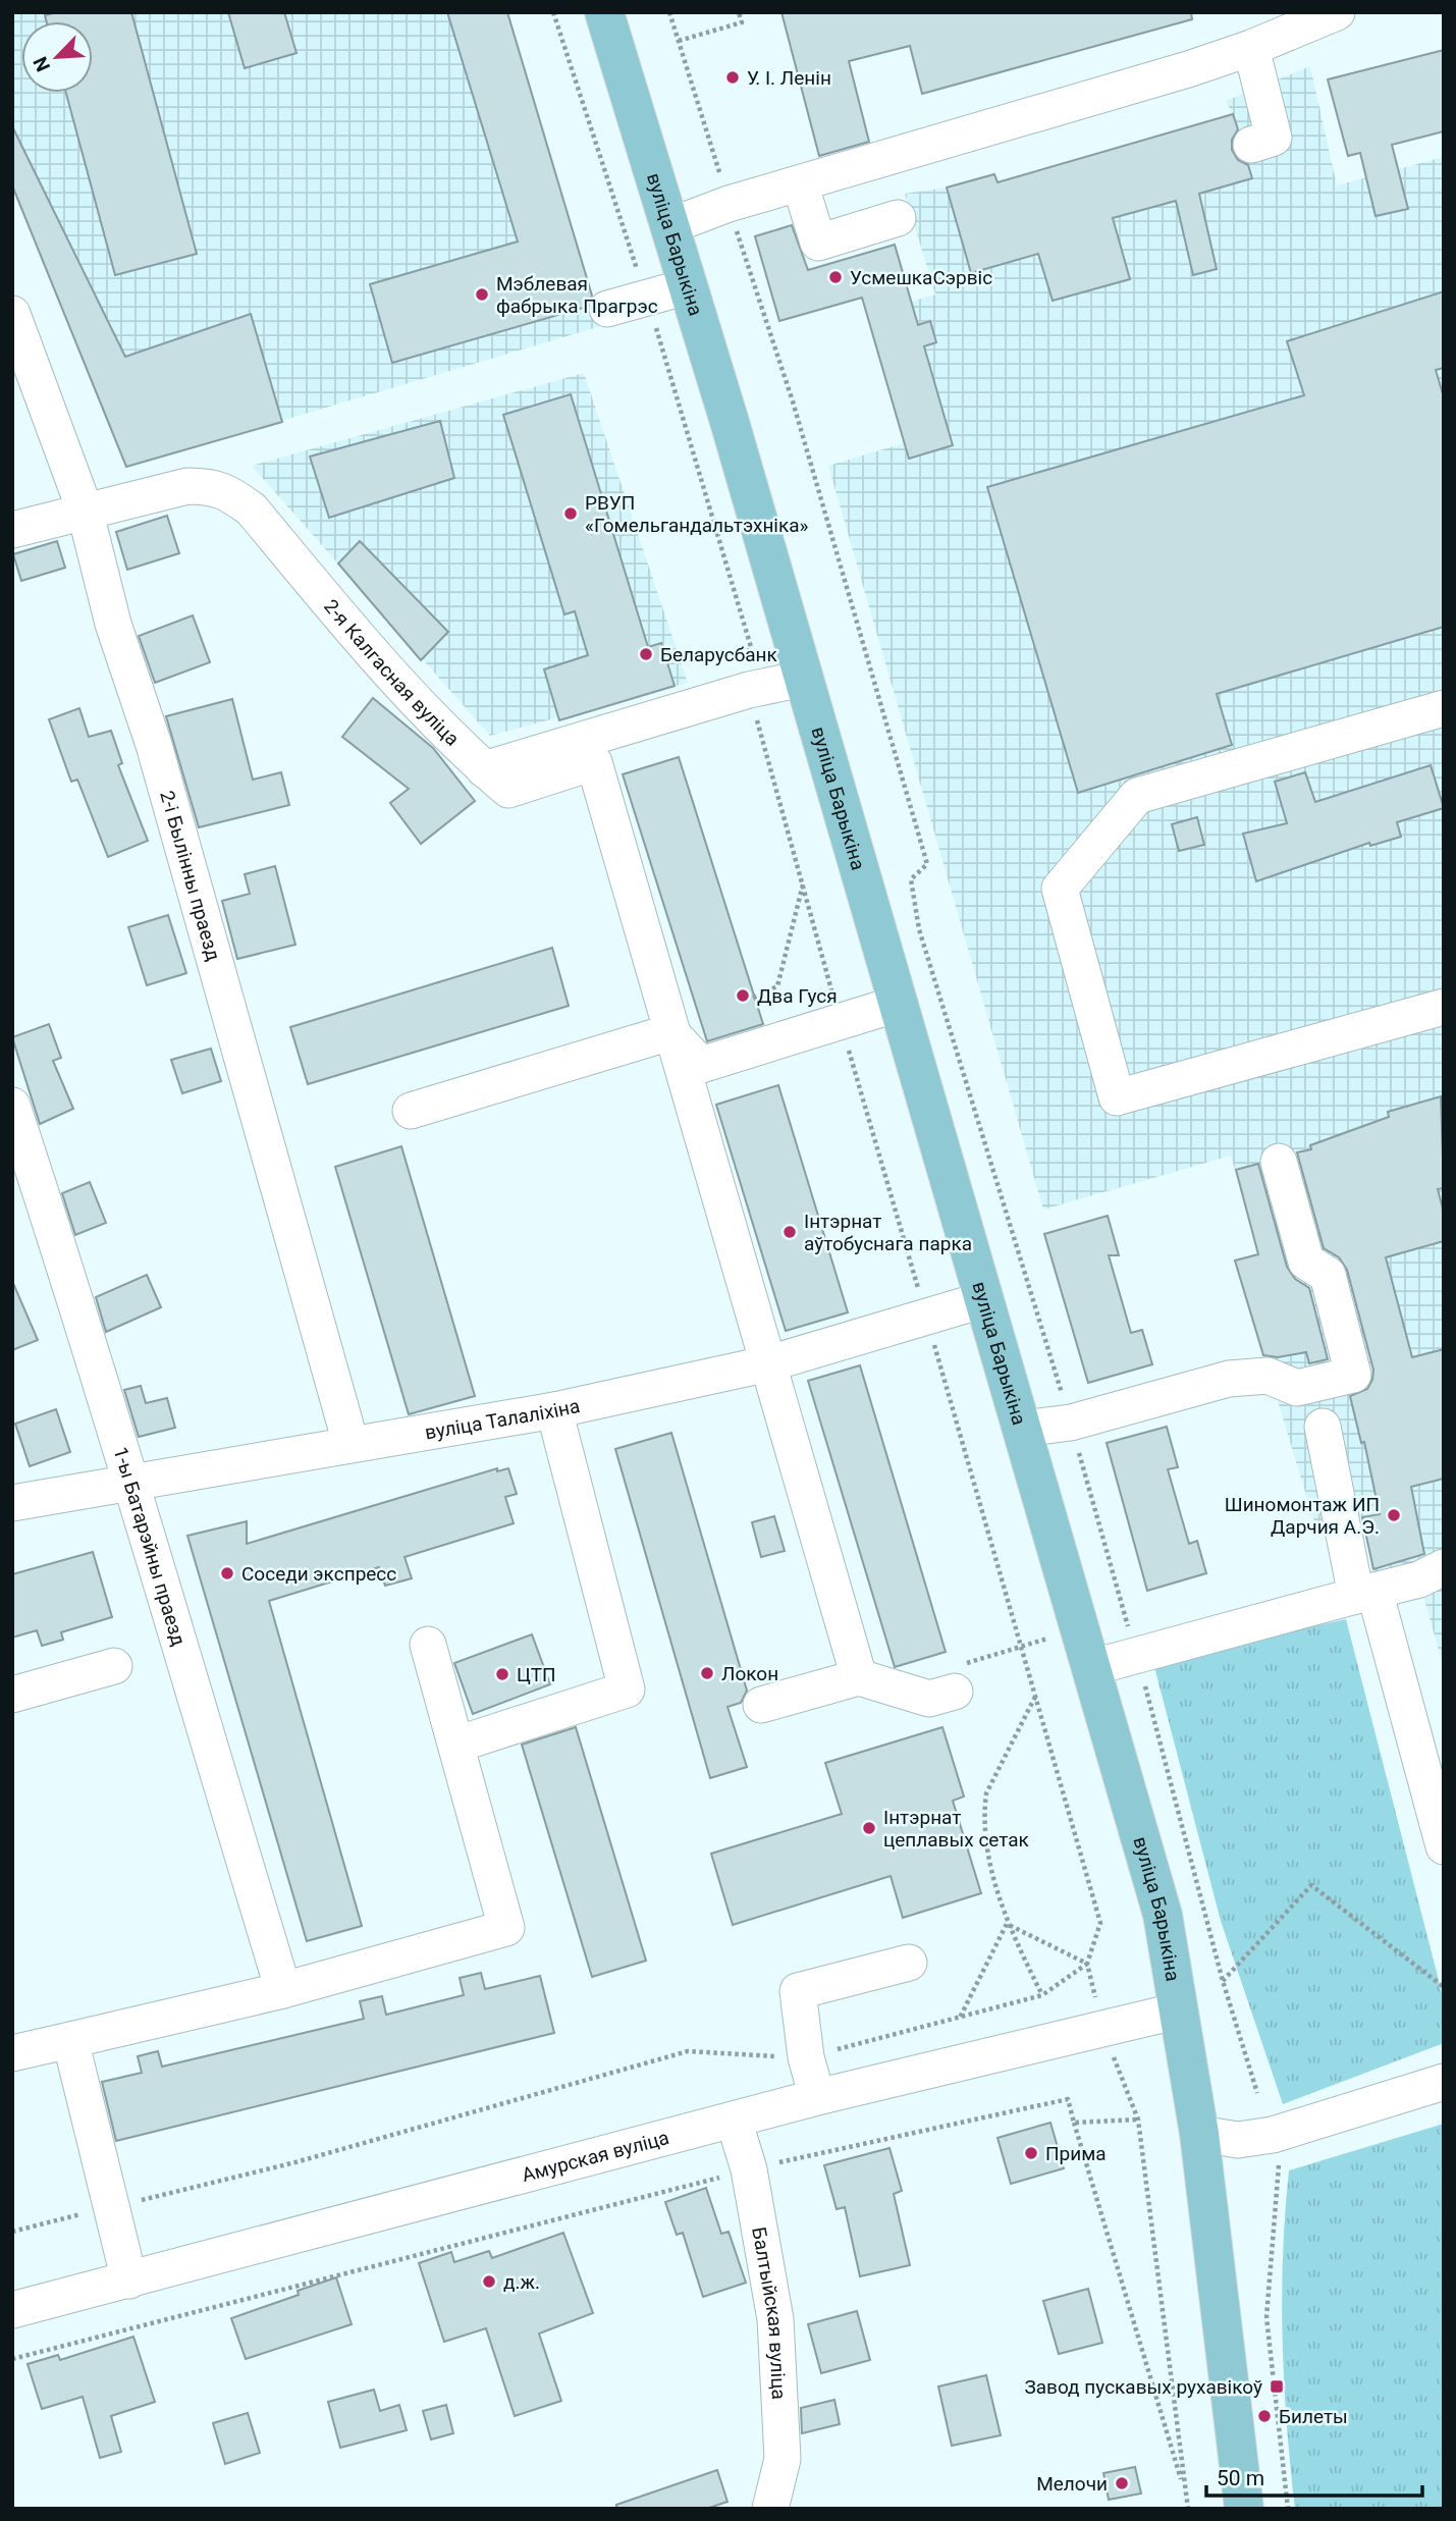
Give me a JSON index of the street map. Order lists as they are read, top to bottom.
{
  "streets": {
    "main road": ["вуліца Барыкіна"],
    "street": [
      "2-я Калгасная вуліца",
      "2-і Былінны праезд",
      "вуліца Талаліхіна",
      "1-ы Батарэйны праезд",
      "Амурская вуліца",
      "Балтыйская вуліца"
    ]
  },
  "crossings": [
    ["вуліца Барыкіна", "вуліца Талаліхіна"],
    ["вуліца Барыкіна", "Амурская вуліца"],
    ["2-я Калгасная вуліца", "2-і Былінны праезд"],
    ["2-і Былінны праезд", "вуліца Талаліхіна"],
    ["вуліца Талаліхіна", "1-ы Батарэйны праезд"],
    ["Амурская вуліца", "Балтыйская вуліца"]
  ],
  "places": {
    "other": [
      "У. І. Ленін",
      "УсмешкаСэрвіс",
      "Мэблевая фабрыка Прагрэс",
      "РВУП «Гомельгандальтэхніка»",
      "Беларусбанк",
      "Два Гуся",
      "Інтэрнат аўтобуснага парка",
      "Шиномонтаж ИП Дарчия А.Э.",
      "Соседи экспресс",
      "Локон",
      "ЦТП",
      "Інтэрнат цеплавых сетак",
      "Прима",
      "д.ж.",
      "Билеты",
      "Мелочи"
    ],
    "transit": ["Завод пускавых рухавікоў"]
  },
  "scale_bar": "50 m",
  "north": "bottom left"
}
